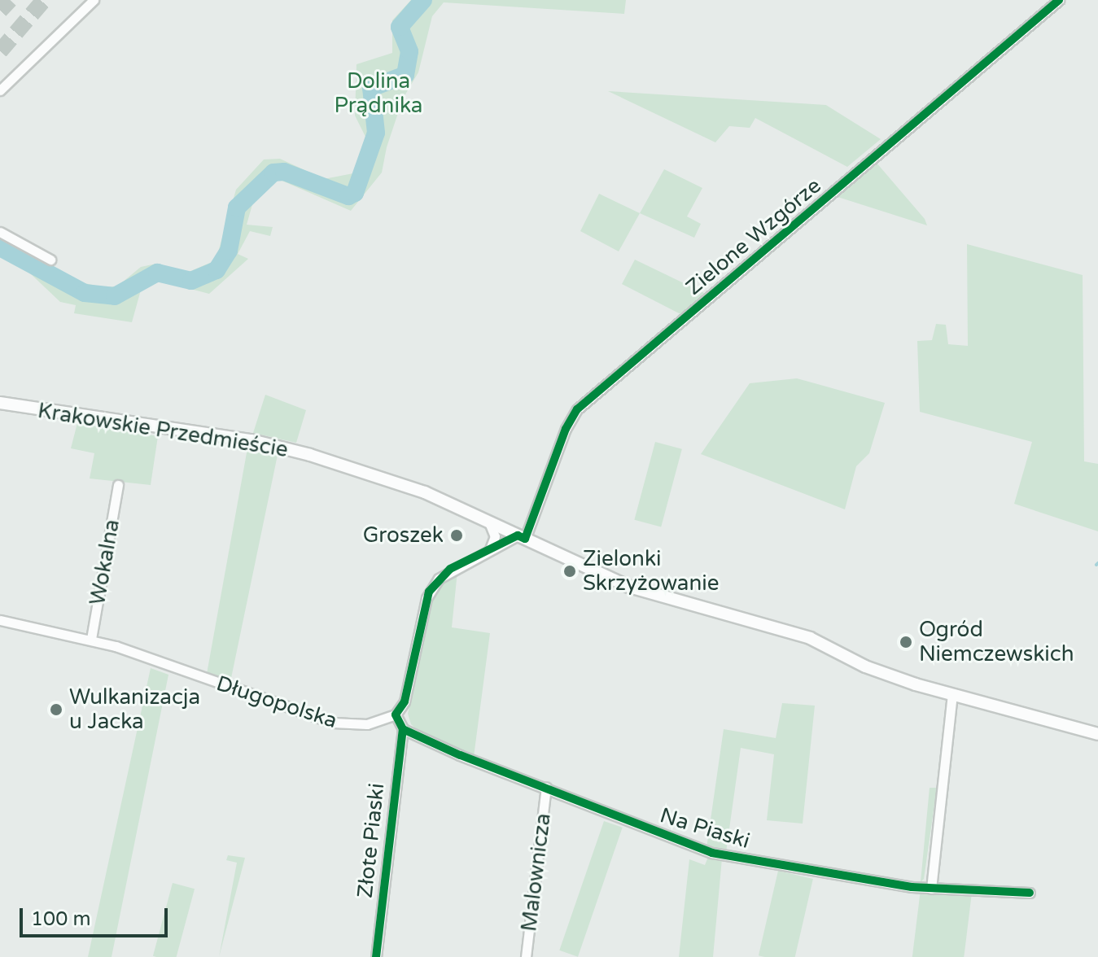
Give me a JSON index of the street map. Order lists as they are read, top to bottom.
{
  "streets": {
    "main road": ["Krakowskie Przedmieście"],
    "street": [
      "Zielone Wzgórze",
      "Wokalna",
      "Długopolska",
      "Na Piaski",
      "Złote Piaski",
      "Malownicza"
    ]
  },
  "crossings": [
    ["Zielone Wzgórze", "Krakowskie Przedmieście"],
    ["Wokalna", "Długopolska"],
    ["Na Piaski", "Złote Piaski"],
    ["Na Piaski", "Malownicza"]
  ],
  "parks": ["Dolina Prądnika"],
  "places": [
    "Groszek",
    "Zielonki Skrzyżowanie",
    "Ogród Niemczewskich",
    "Wulkanizacja u Jacka"
  ],
  "scale_bar": "100 m"
}
